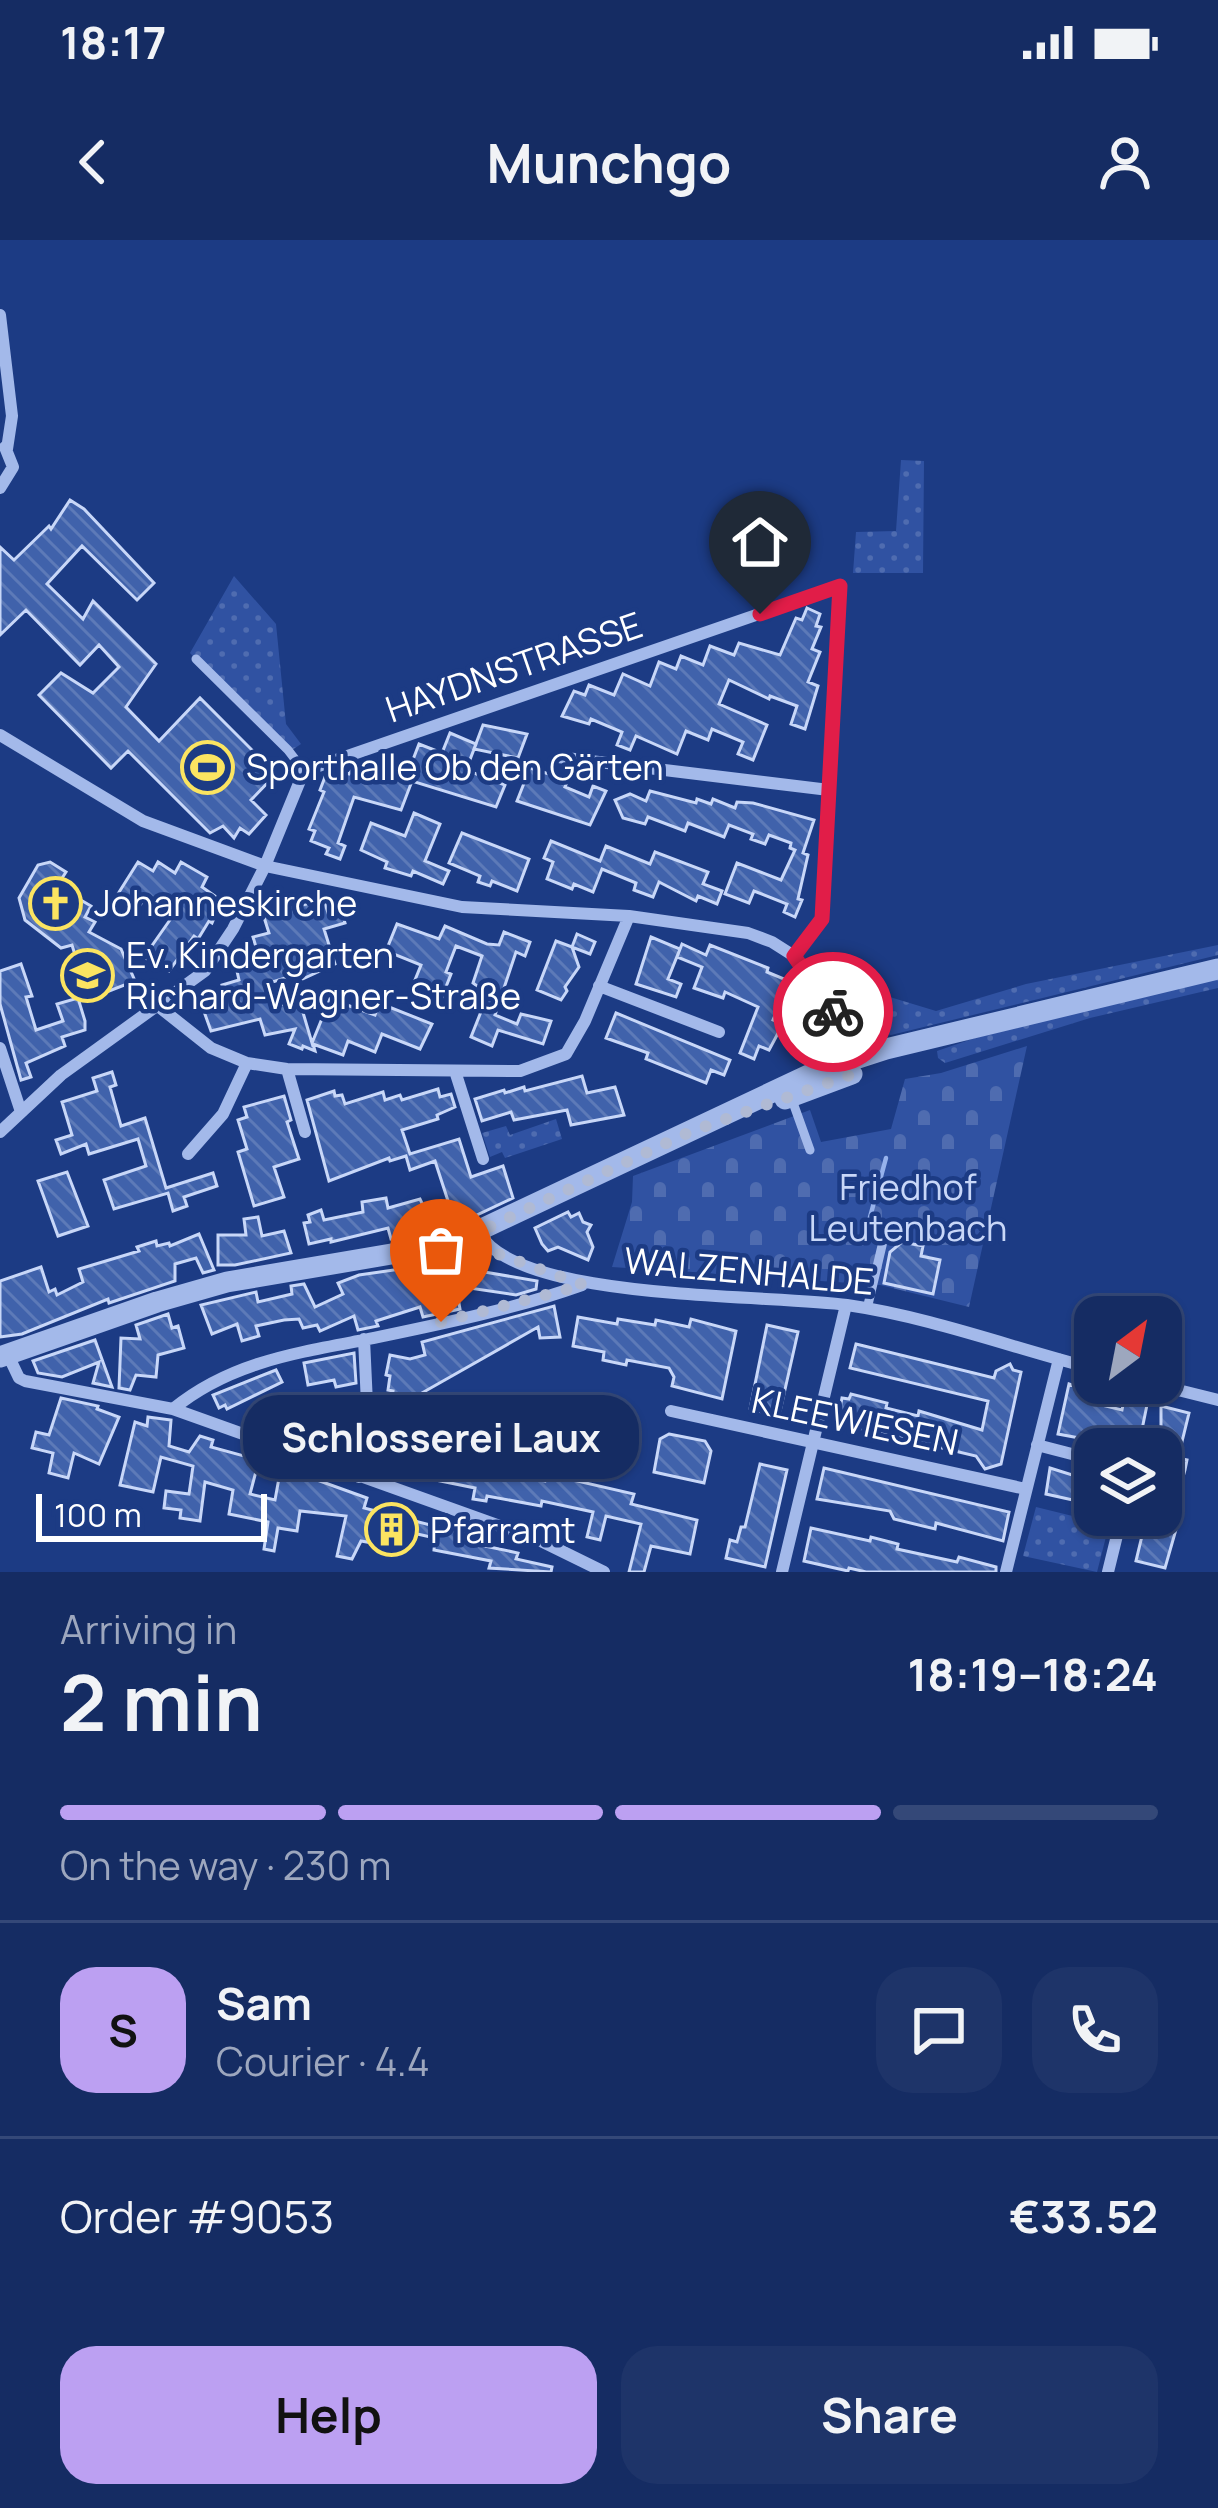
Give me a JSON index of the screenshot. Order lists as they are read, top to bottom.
{
  "streets": {
    "street": ["HAYDNSTRASSE", "WALZENHALDE", "KLEEWIESEN"]
  },
  "parks": ["Friedhof Leutenbach"],
  "places": {
    "sports": ["Sporthalle Ob den Gärten"],
    "church": ["Johanneskirche"],
    "school or university": ["Ev. Kindergarten Richard-Wagner-Straße"],
    "other": ["Schlosserei Laux"],
    "building": ["Pfarramt"]
  },
  "scale_bar": "100 m",
  "north": "top right",
  "page": {
    "status": "18:17",
    "header": "Munchgo",
    "bubble": "Schlosserei Laux",
    "scale": "100 m",
    "heading": ["2 min", "Arriving in", "18:19–18:24"],
    "panel": [
      "Sam",
      "Courier · 4.4",
      "Order #9053",
      "€33.52"
    ],
    "bar": "On the way · 230 m",
    "round": "S",
    "buttons": ["Help", "Share"]
  }
}
